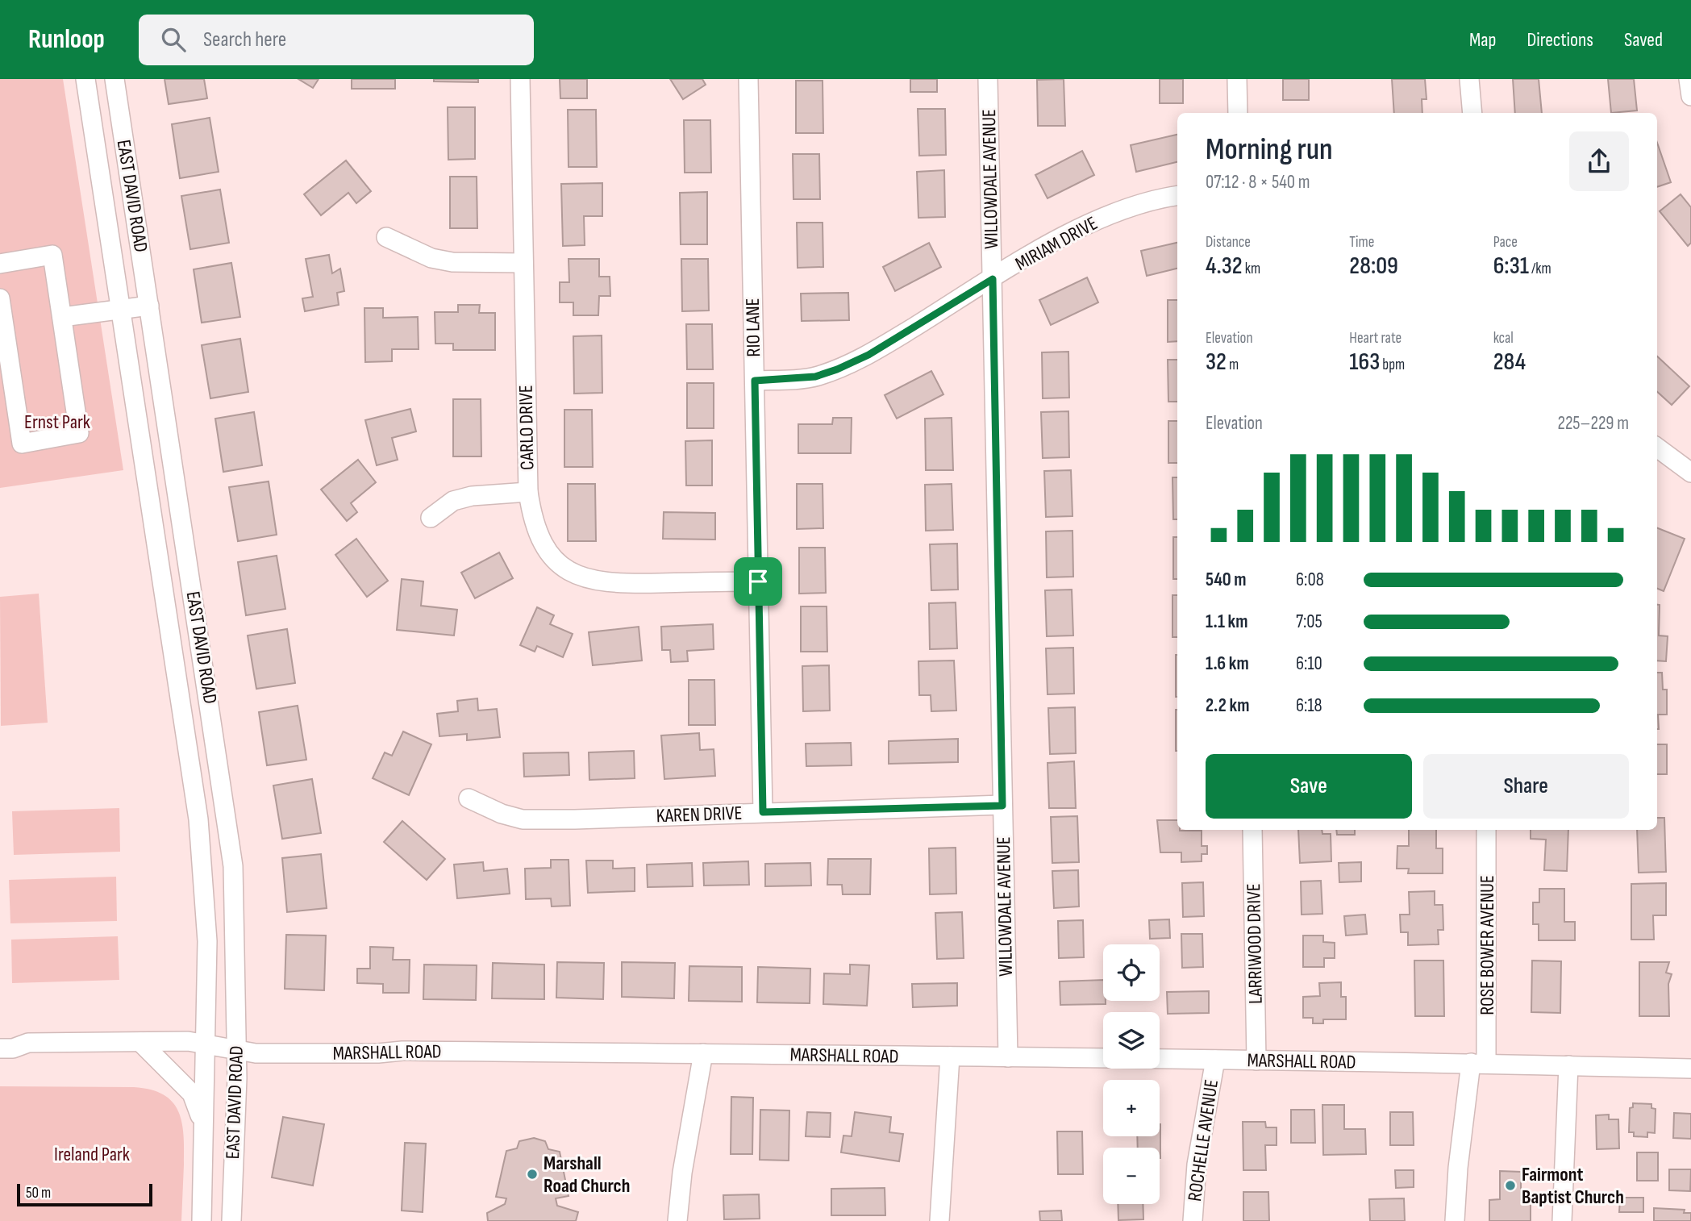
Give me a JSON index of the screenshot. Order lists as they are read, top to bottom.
{
  "streets": {
    "street": [
      "WILLOWDALE AVENUE",
      "EAST DAVID ROAD",
      "MIRIAM DRIVE",
      "RIO LANE",
      "CARLO DRIVE",
      "KAREN DRIVE",
      "LARRIWOOD DRIVE",
      "ROSE BOWER AVENUE",
      "MARSHALL ROAD",
      "ROCHELLE AVENUE"
    ]
  },
  "crossings": [
    ["WILLOWDALE AVENUE", "MIRIAM DRIVE"],
    ["WILLOWDALE AVENUE", "KAREN DRIVE"],
    ["WILLOWDALE AVENUE", "MARSHALL ROAD"],
    ["EAST DAVID ROAD", "MARSHALL ROAD"],
    ["MIRIAM DRIVE", "RIO LANE"],
    ["RIO LANE", "CARLO DRIVE"],
    ["RIO LANE", "KAREN DRIVE"],
    ["LARRIWOOD DRIVE", "MARSHALL ROAD"],
    ["ROSE BOWER AVENUE", "MARSHALL ROAD"],
    ["MARSHALL ROAD", "ROCHELLE AVENUE"]
  ],
  "parks": ["Ernst Park", "Ireland Park"],
  "places": ["Marshall Road Church", "Fairmont Baptist Church"],
  "scale_bar": "50 m",
  "page": {
    "header": "Runloop",
    "search": "Search here",
    "nav": ["Map", "Directions", "Saved"],
    "heading": ["Morning run", "07:12 · 8 × 540 m"],
    "stats": [
      ["Distance", "4.32 km"],
      ["Time", "28:09"],
      ["Pace", "6:31 /km"],
      ["Elevation", "32 m"],
      ["Heart rate", "163 bpm"],
      ["kcal", "284"]
    ],
    "chart": ["Elevation", "225–229 m"],
    "list": [
      {
        "name": "540 m",
        "note": "6:08"
      },
      {
        "name": "1.1 km",
        "note": "7:05"
      },
      {
        "name": "1.6 km",
        "note": "6:10"
      },
      {
        "name": "2.2 km",
        "note": "6:18"
      }
    ],
    "buttons": ["Save", "Share"],
    "map_buttons": ["+", "−"],
    "scale": "50 m"
  }
}
